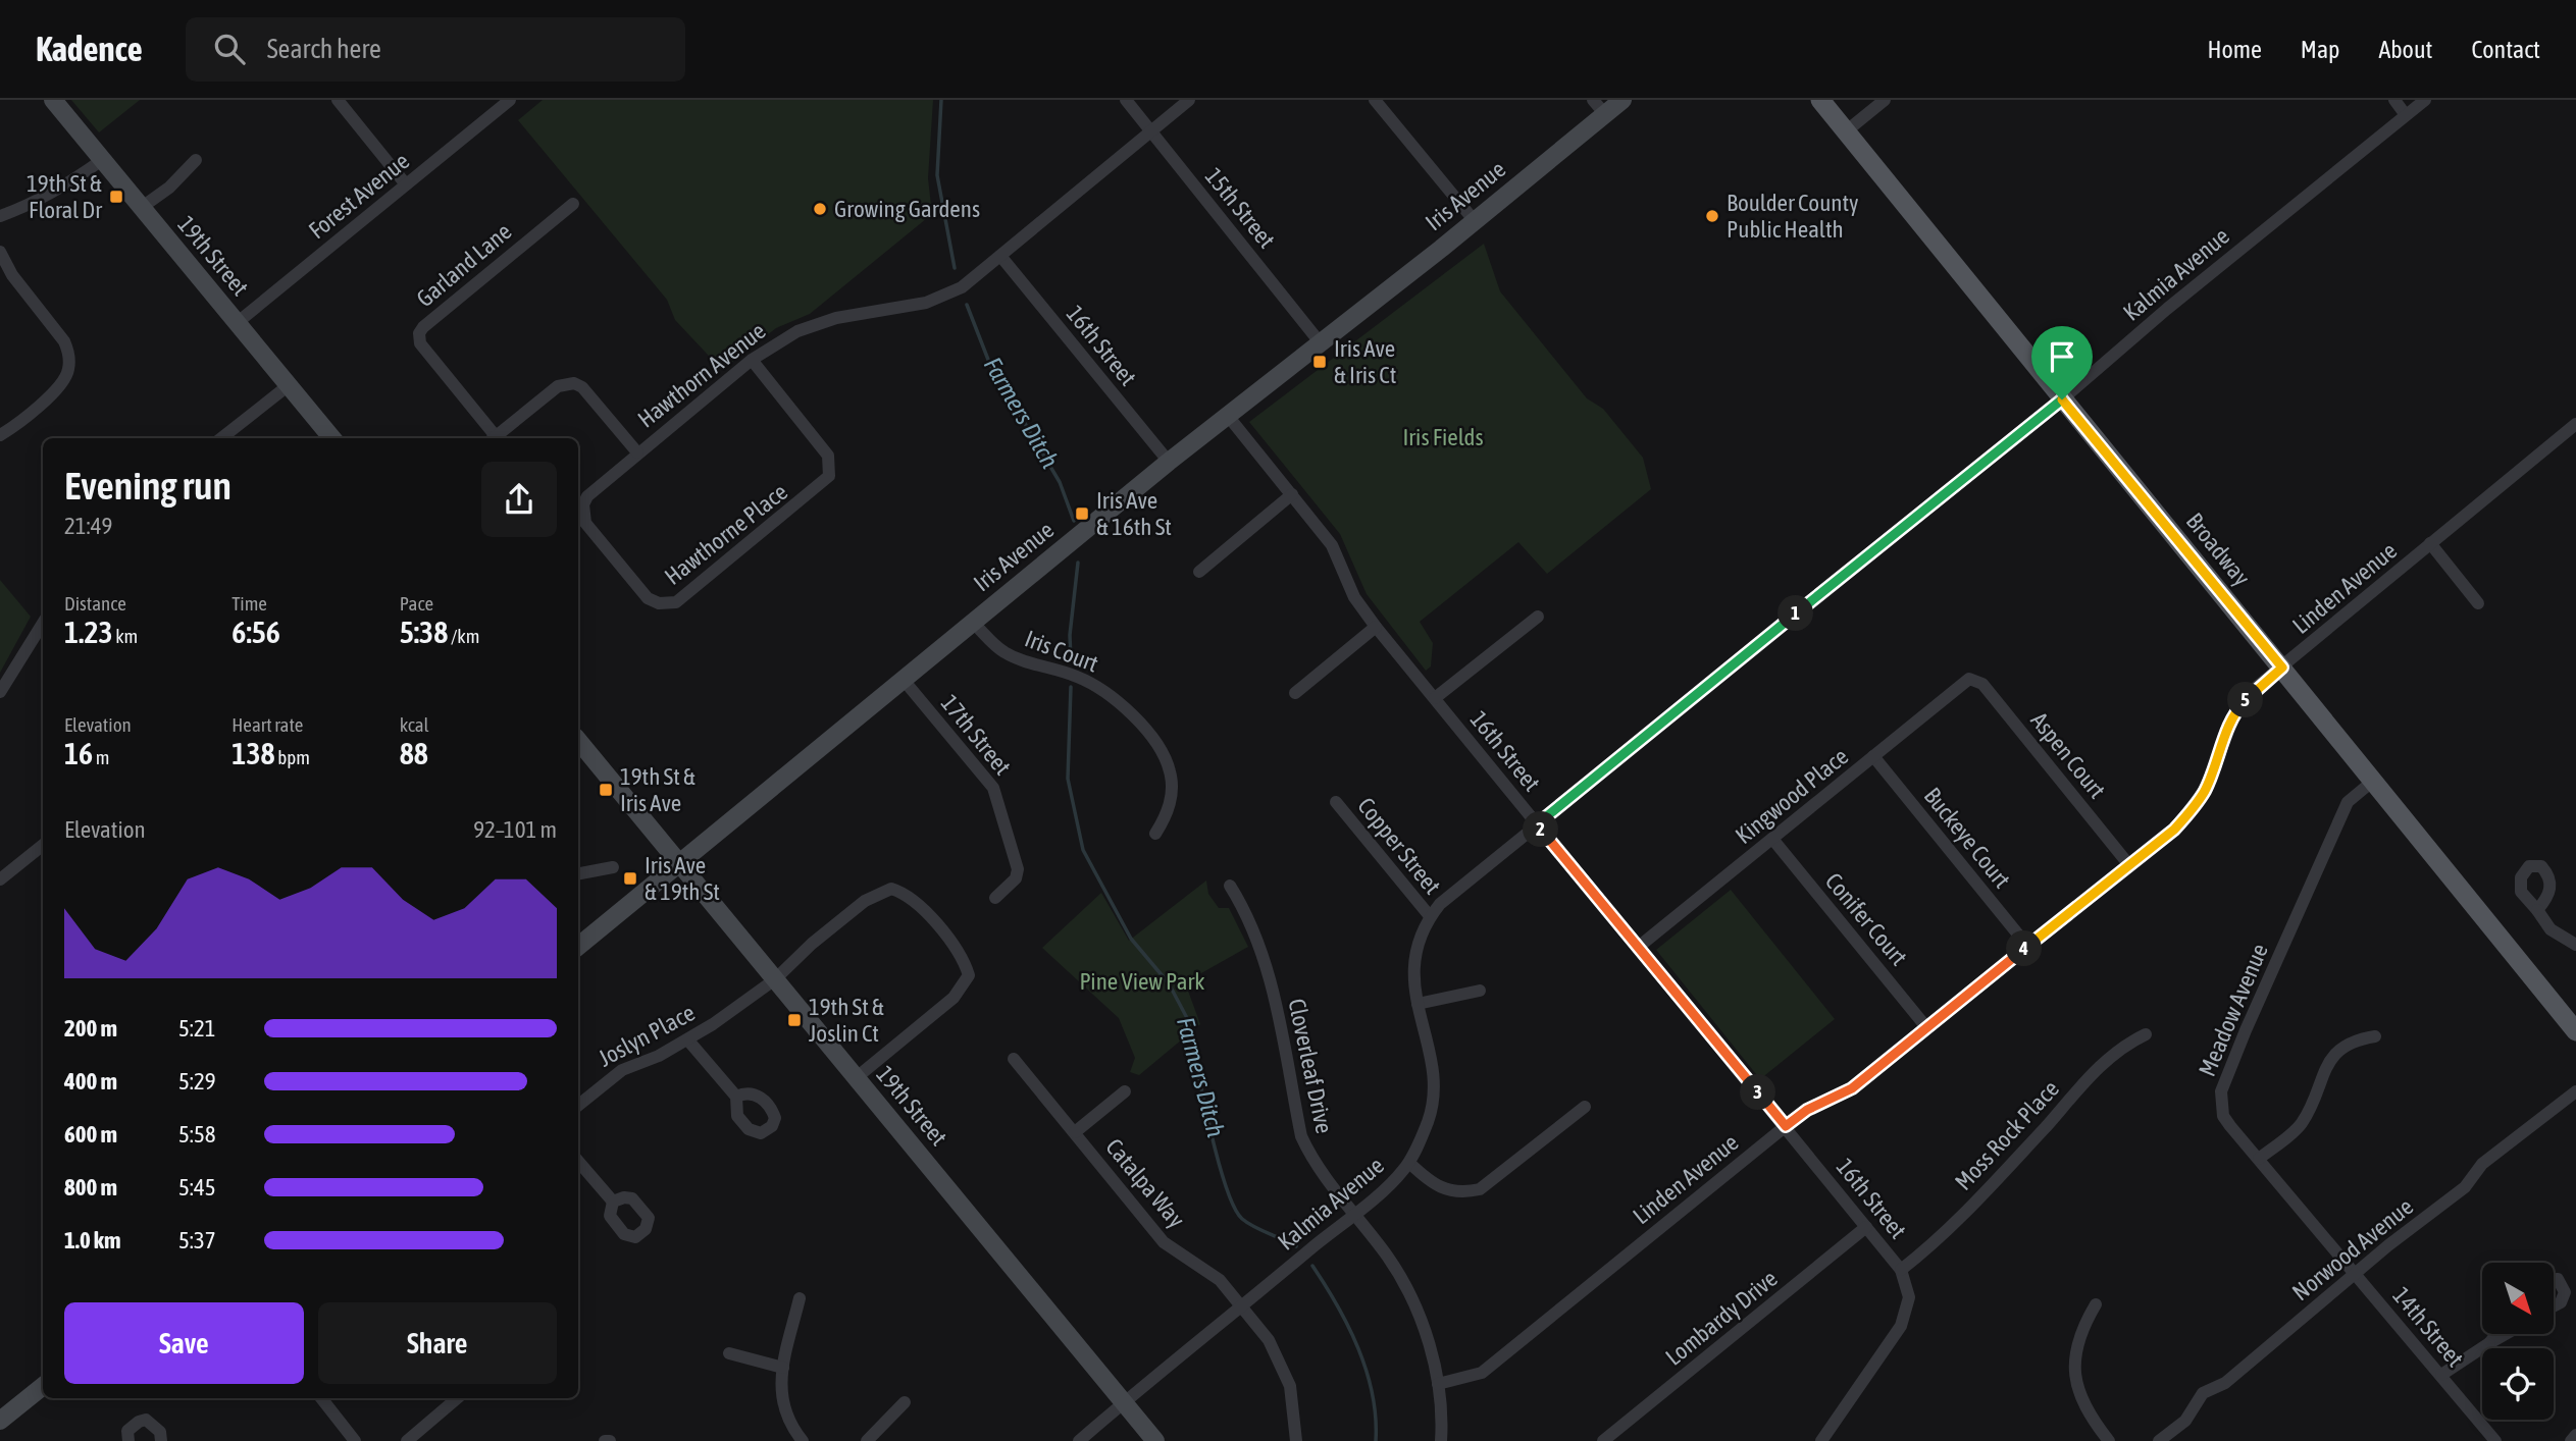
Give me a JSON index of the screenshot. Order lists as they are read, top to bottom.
{
  "streets": {
    "main road": ["Iris Avenue", "19th Street", "Broadway"],
    "street": [
      "Forest Avenue",
      "15th Street",
      "Garland Lane",
      "Kalmia Avenue",
      "16th Street",
      "Hawthorn Avenue",
      "Hawthorne Place",
      "Linden Avenue",
      "Iris Court",
      "17th Street",
      "Aspen Court",
      "Kingwood Place",
      "Buckeye Court",
      "Copper Street",
      "Conifer Court",
      "Meadow Avenue",
      "Joslyn Place",
      "Cloverleaf Drive",
      "Moss Rock Place",
      "Catalpa Way",
      "Norwood Avenue",
      "Lombardy Drive",
      "14th Street"
    ]
  },
  "crossings": [
    ["Forest Avenue", "19th Street"],
    ["Iris Avenue", "15th Street"],
    ["Iris Avenue", "19th Street"],
    ["Iris Avenue", "16th Street"],
    ["Iris Avenue", "Iris Court"],
    ["Iris Avenue", "17th Street"],
    ["15th Street", "Hawthorn Avenue"],
    ["19th Street", "Kalmia Avenue"],
    ["19th Street", "Joslyn Place"],
    ["Kalmia Avenue", "16th Street"],
    ["Kalmia Avenue", "Broadway"],
    ["Kalmia Avenue", "Copper Street"],
    ["Kalmia Avenue", "Cloverleaf Drive"],
    ["Kalmia Avenue", "Catalpa Way"],
    ["16th Street", "Hawthorn Avenue"],
    ["16th Street", "Linden Avenue"],
    ["16th Street", "Kingwood Place"],
    ["16th Street", "Moss Rock Place"],
    ["16th Street", "Lombardy Drive"],
    ["Hawthorn Avenue", "Hawthorne Place"],
    ["Broadway", "Linden Avenue"],
    ["Broadway", "Meadow Avenue"],
    ["Linden Avenue", "Aspen Court"],
    ["Linden Avenue", "Buckeye Court"],
    ["Linden Avenue", "Conifer Court"],
    ["Linden Avenue", "Cloverleaf Drive"],
    ["Aspen Court", "Kingwood Place"],
    ["Kingwood Place", "Buckeye Court"],
    ["Kingwood Place", "Conifer Court"],
    ["Meadow Avenue", "Norwood Avenue"],
    ["Meadow Avenue", "14th Street"],
    ["Norwood Avenue", "14th Street"]
  ],
  "water": ["Farmers Ditch"],
  "parks": ["Iris Fields", "Pine View Park"],
  "places": {
    "transit": [
      "19th St & Floral Dr",
      "Iris Ave & Iris Ct",
      "Iris Ave & 16th St",
      "19th St & Iris Ave",
      "Iris Ave & 19th St",
      "19th St & Joslin Ct"
    ],
    "other": ["Growing Gardens", "Boulder County Public Health"]
  },
  "north": "bottom right",
  "page": {
    "header": "Kadence",
    "search": "Search here",
    "nav": [
      "Home",
      "Map",
      "About",
      "Contact"
    ],
    "heading": ["Evening run", "21:49"],
    "stats": [
      ["Distance", "1.23 km"],
      ["Time", "6:56"],
      ["Pace", "5:38 /km"],
      ["Elevation", "16 m"],
      ["Heart rate", "138 bpm"],
      ["kcal", "88"]
    ],
    "pins": [
      "1",
      "5",
      "2",
      "4",
      "3"
    ],
    "chart": ["Elevation", "92–101 m"],
    "list": [
      {
        "name": "200 m",
        "note": "5:21"
      },
      {
        "name": "400 m",
        "note": "5:29"
      },
      {
        "name": "600 m",
        "note": "5:58"
      },
      {
        "name": "800 m",
        "note": "5:45"
      },
      {
        "name": "1.0 km",
        "note": "5:37"
      }
    ],
    "buttons": ["Save", "Share"]
  }
}
